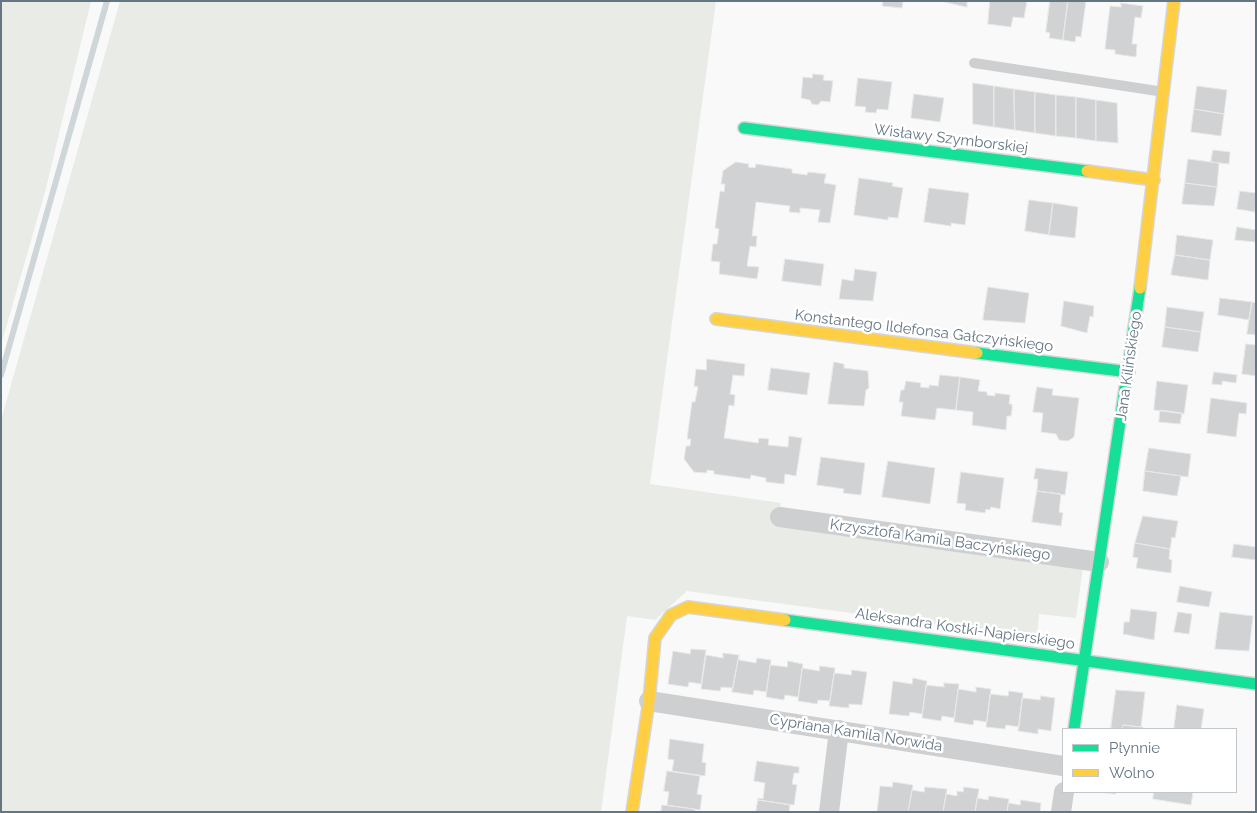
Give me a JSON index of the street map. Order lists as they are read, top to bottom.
{
  "streets": {
    "street": [
      "Wisławy Szymborskiej",
      "Konstantego Ildefonsa Gałczyńskiego",
      "Jana Kilińskiego",
      "Krzysztofa Kamila Baczyńskiego",
      "Aleksandra Kostki-Napierskiego",
      "Cypriana Kamila Norwida"
    ]
  },
  "crossings": [
    ["Wisławy Szymborskiej", "Jana Kilińskiego"],
    ["Konstantego Ildefonsa Gałczyńskiego", "Jana Kilińskiego"],
    ["Jana Kilińskiego", "Krzysztofa Kamila Baczyńskiego"],
    ["Jana Kilińskiego", "Aleksandra Kostki-Napierskiego"],
    ["Aleksandra Kostki-Napierskiego", "Cypriana Kamila Norwida"]
  ],
  "legend": ["Płynnie", "Wolno"]
}
